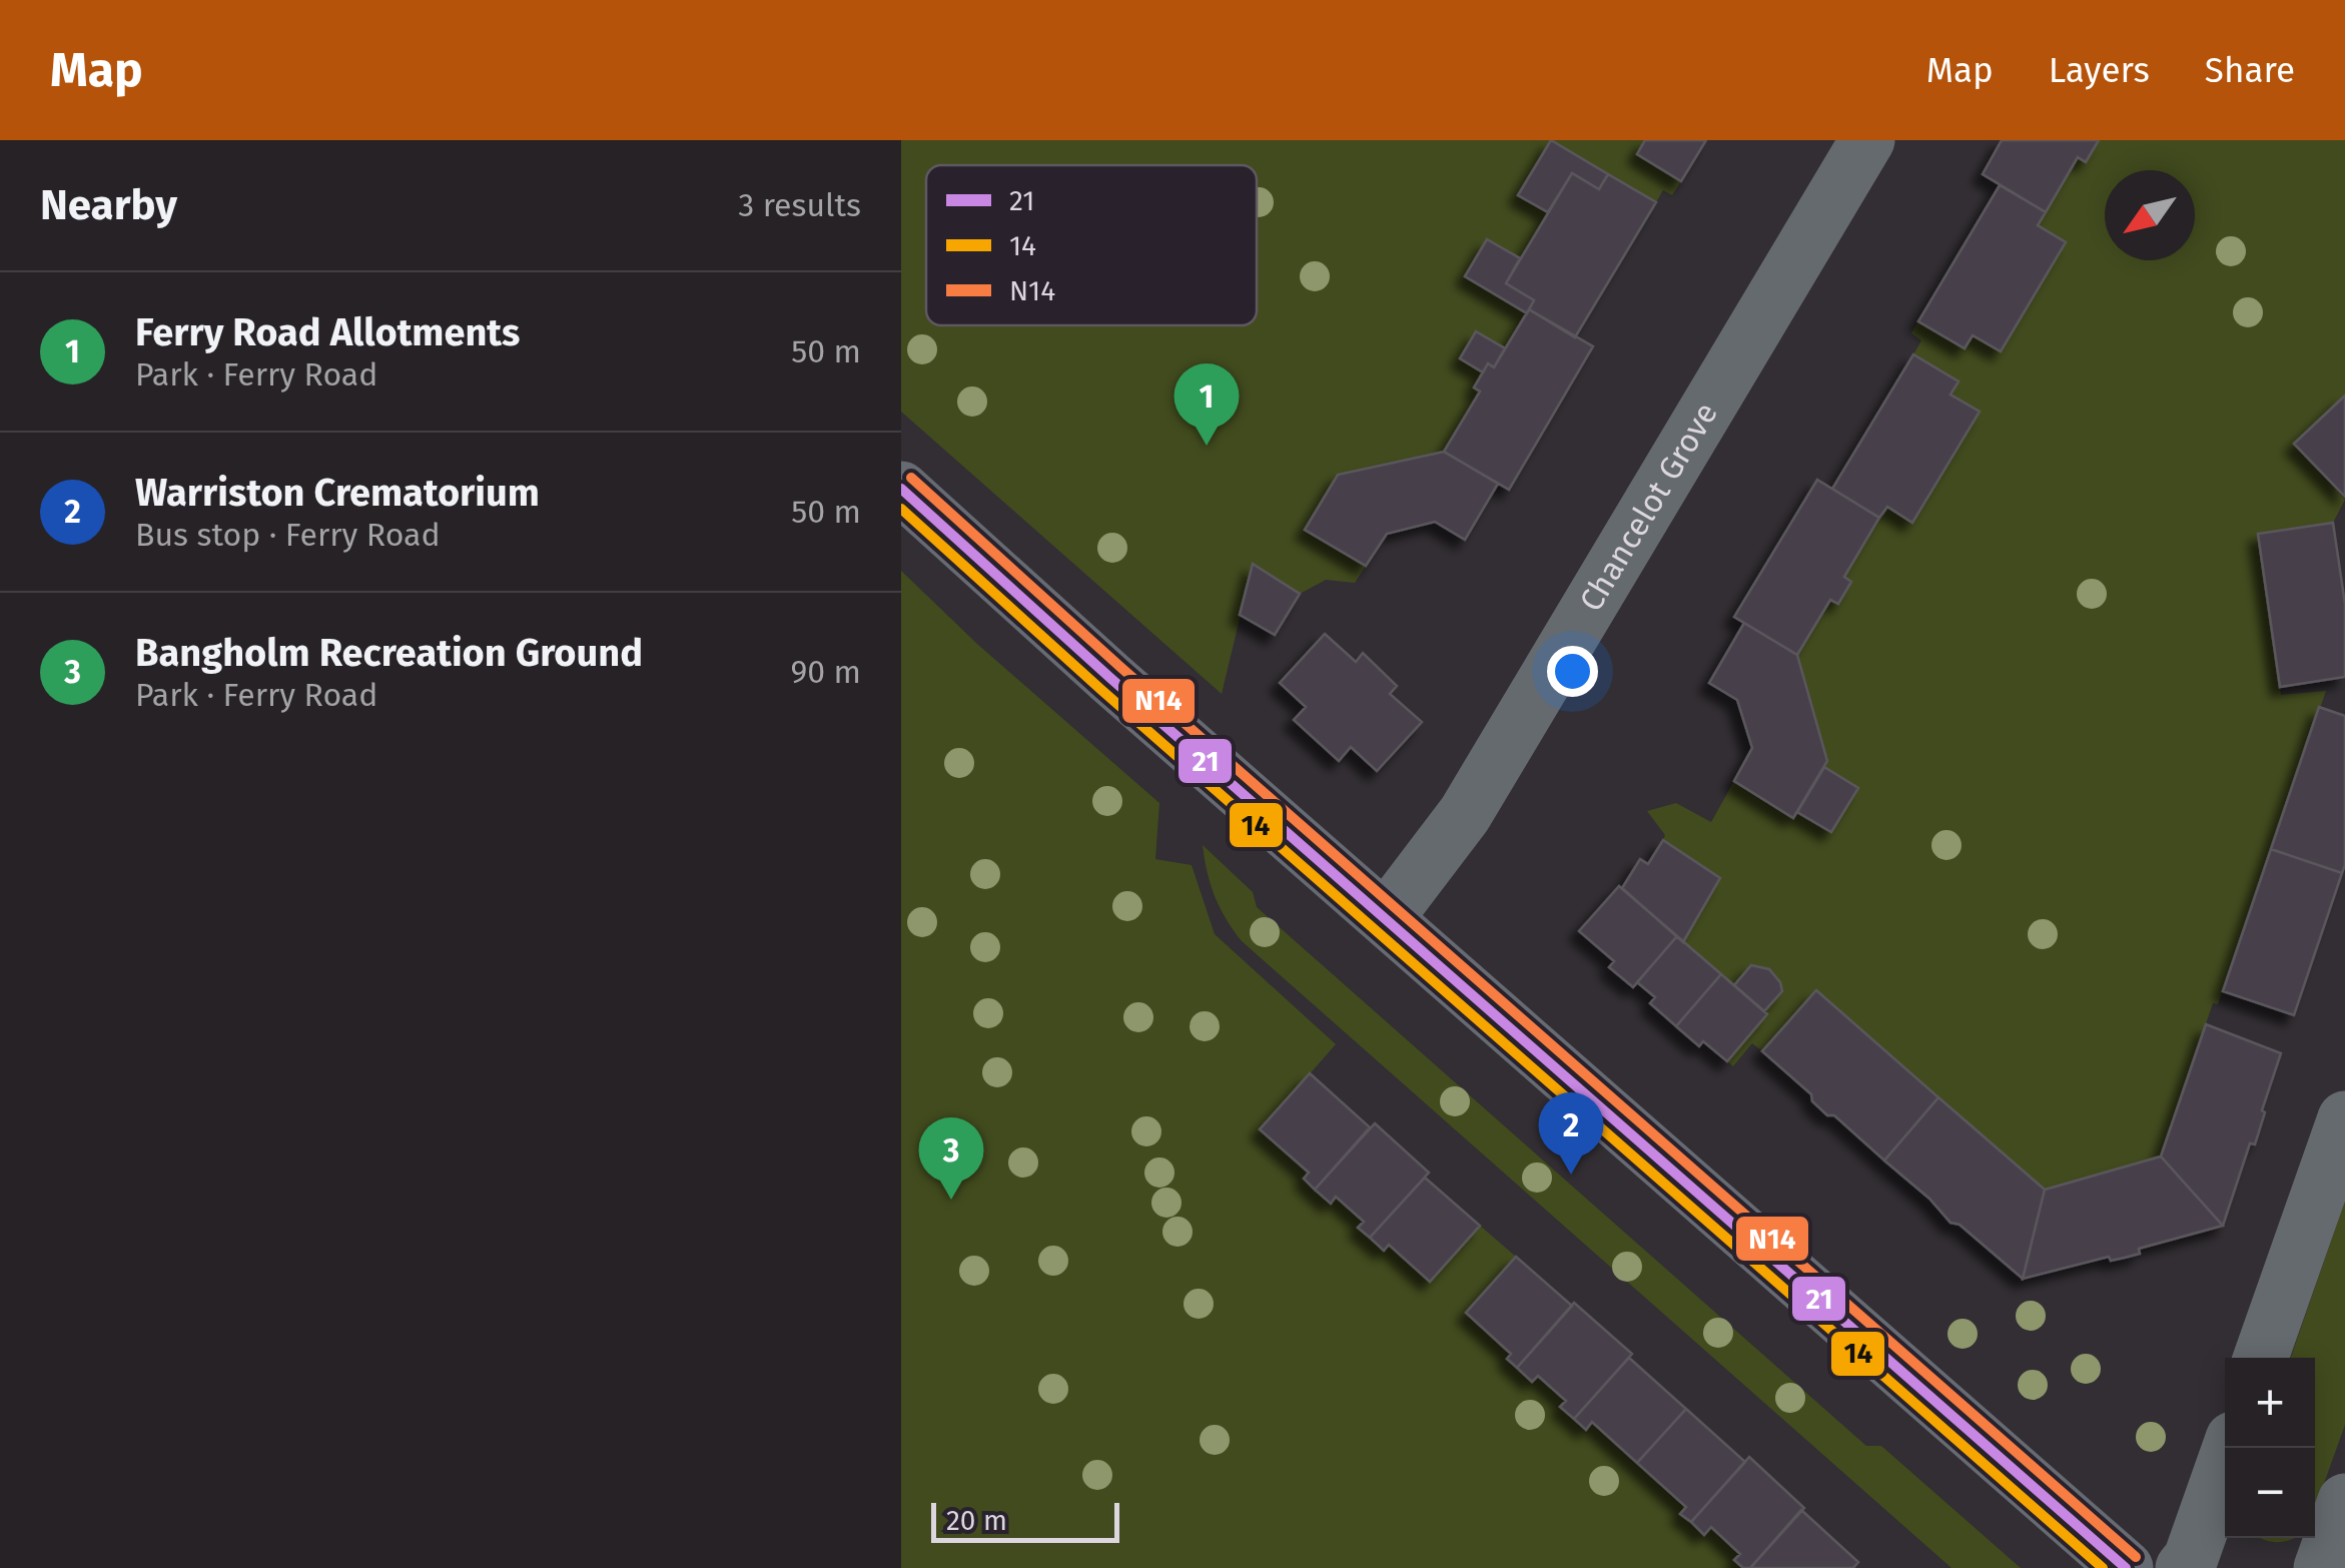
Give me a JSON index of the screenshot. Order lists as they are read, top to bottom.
{
  "streets": {
    "street": ["Chancelot Grove"]
  },
  "lines": ["transit line N14", "transit line 21", "transit line 14"],
  "legend": ["21", "14", "N14"],
  "scale_bar": "20 m",
  "north": "bottom left",
  "page": {
    "header": "Map",
    "nav": ["Map", "Layers", "Share"],
    "heading": ["Nearby", "3 results"],
    "list": [
      {
        "mark": "1",
        "name": "Ferry Road Allotments",
        "note": "Park · Ferry Road",
        "value": "50 m"
      },
      {
        "mark": "2",
        "name": "Warriston Crematorium",
        "note": "Bus stop · Ferry Road",
        "value": "50 m"
      },
      {
        "mark": "3",
        "name": "Bangholm Recreation Ground",
        "note": "Park · Ferry Road",
        "value": "90 m"
      }
    ],
    "pins": ["1", "2", "3"],
    "map_buttons": ["+", "−"],
    "scale": "20 m"
  }
}
